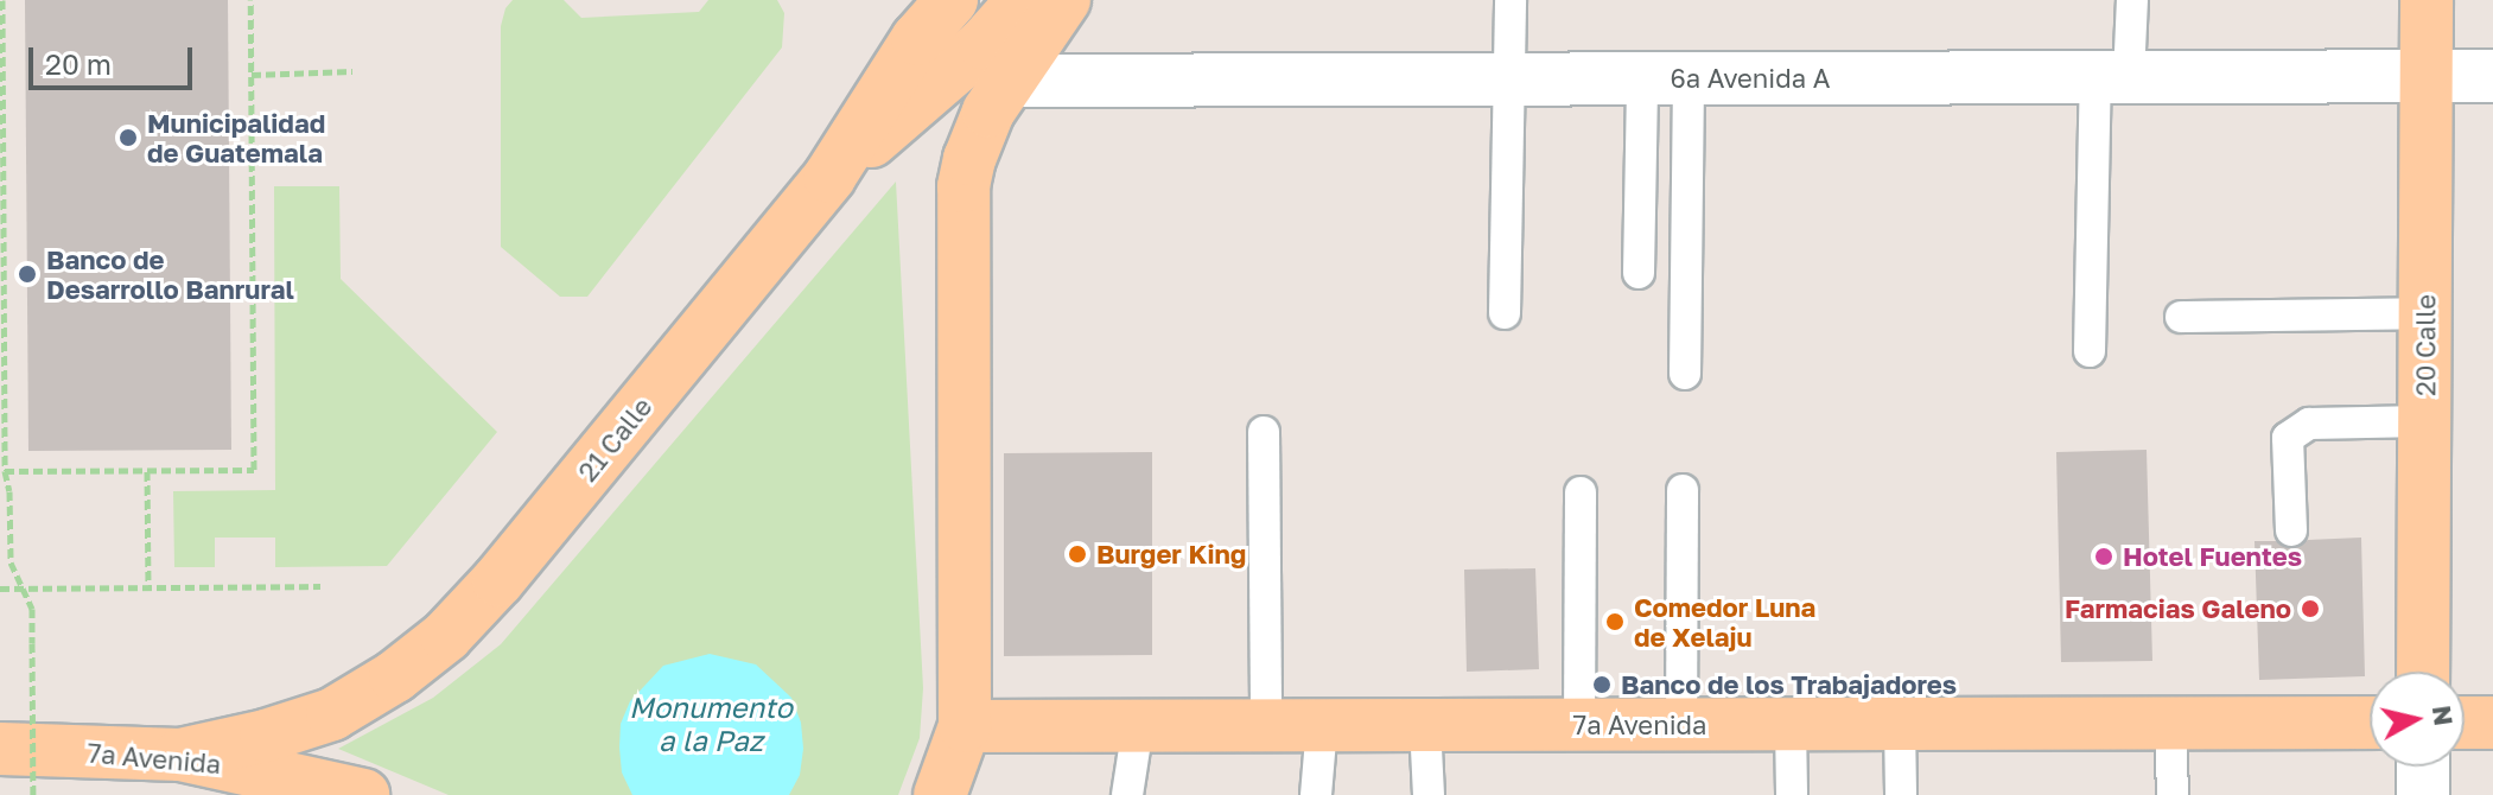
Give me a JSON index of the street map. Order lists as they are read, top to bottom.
{
  "streets": {
    "main road": ["20 Calle", "21 Calle", "7a Avenida"],
    "street": ["6a Avenida A"]
  },
  "crossings": [
    ["6a Avenida A", "20 Calle"],
    ["21 Calle", "7a Avenida"]
  ],
  "water": ["Monumento a la Paz"],
  "places": [
    "Municipalidad de Guatemala",
    "Banco de Desarrollo Banrural",
    "Burger King",
    "Hotel Fuentes",
    "Farmacias Galeno",
    "Comedor Luna de Xelaju",
    "Banco de los Trabajadores"
  ],
  "scale_bar": "20 m",
  "north": "right"
}
